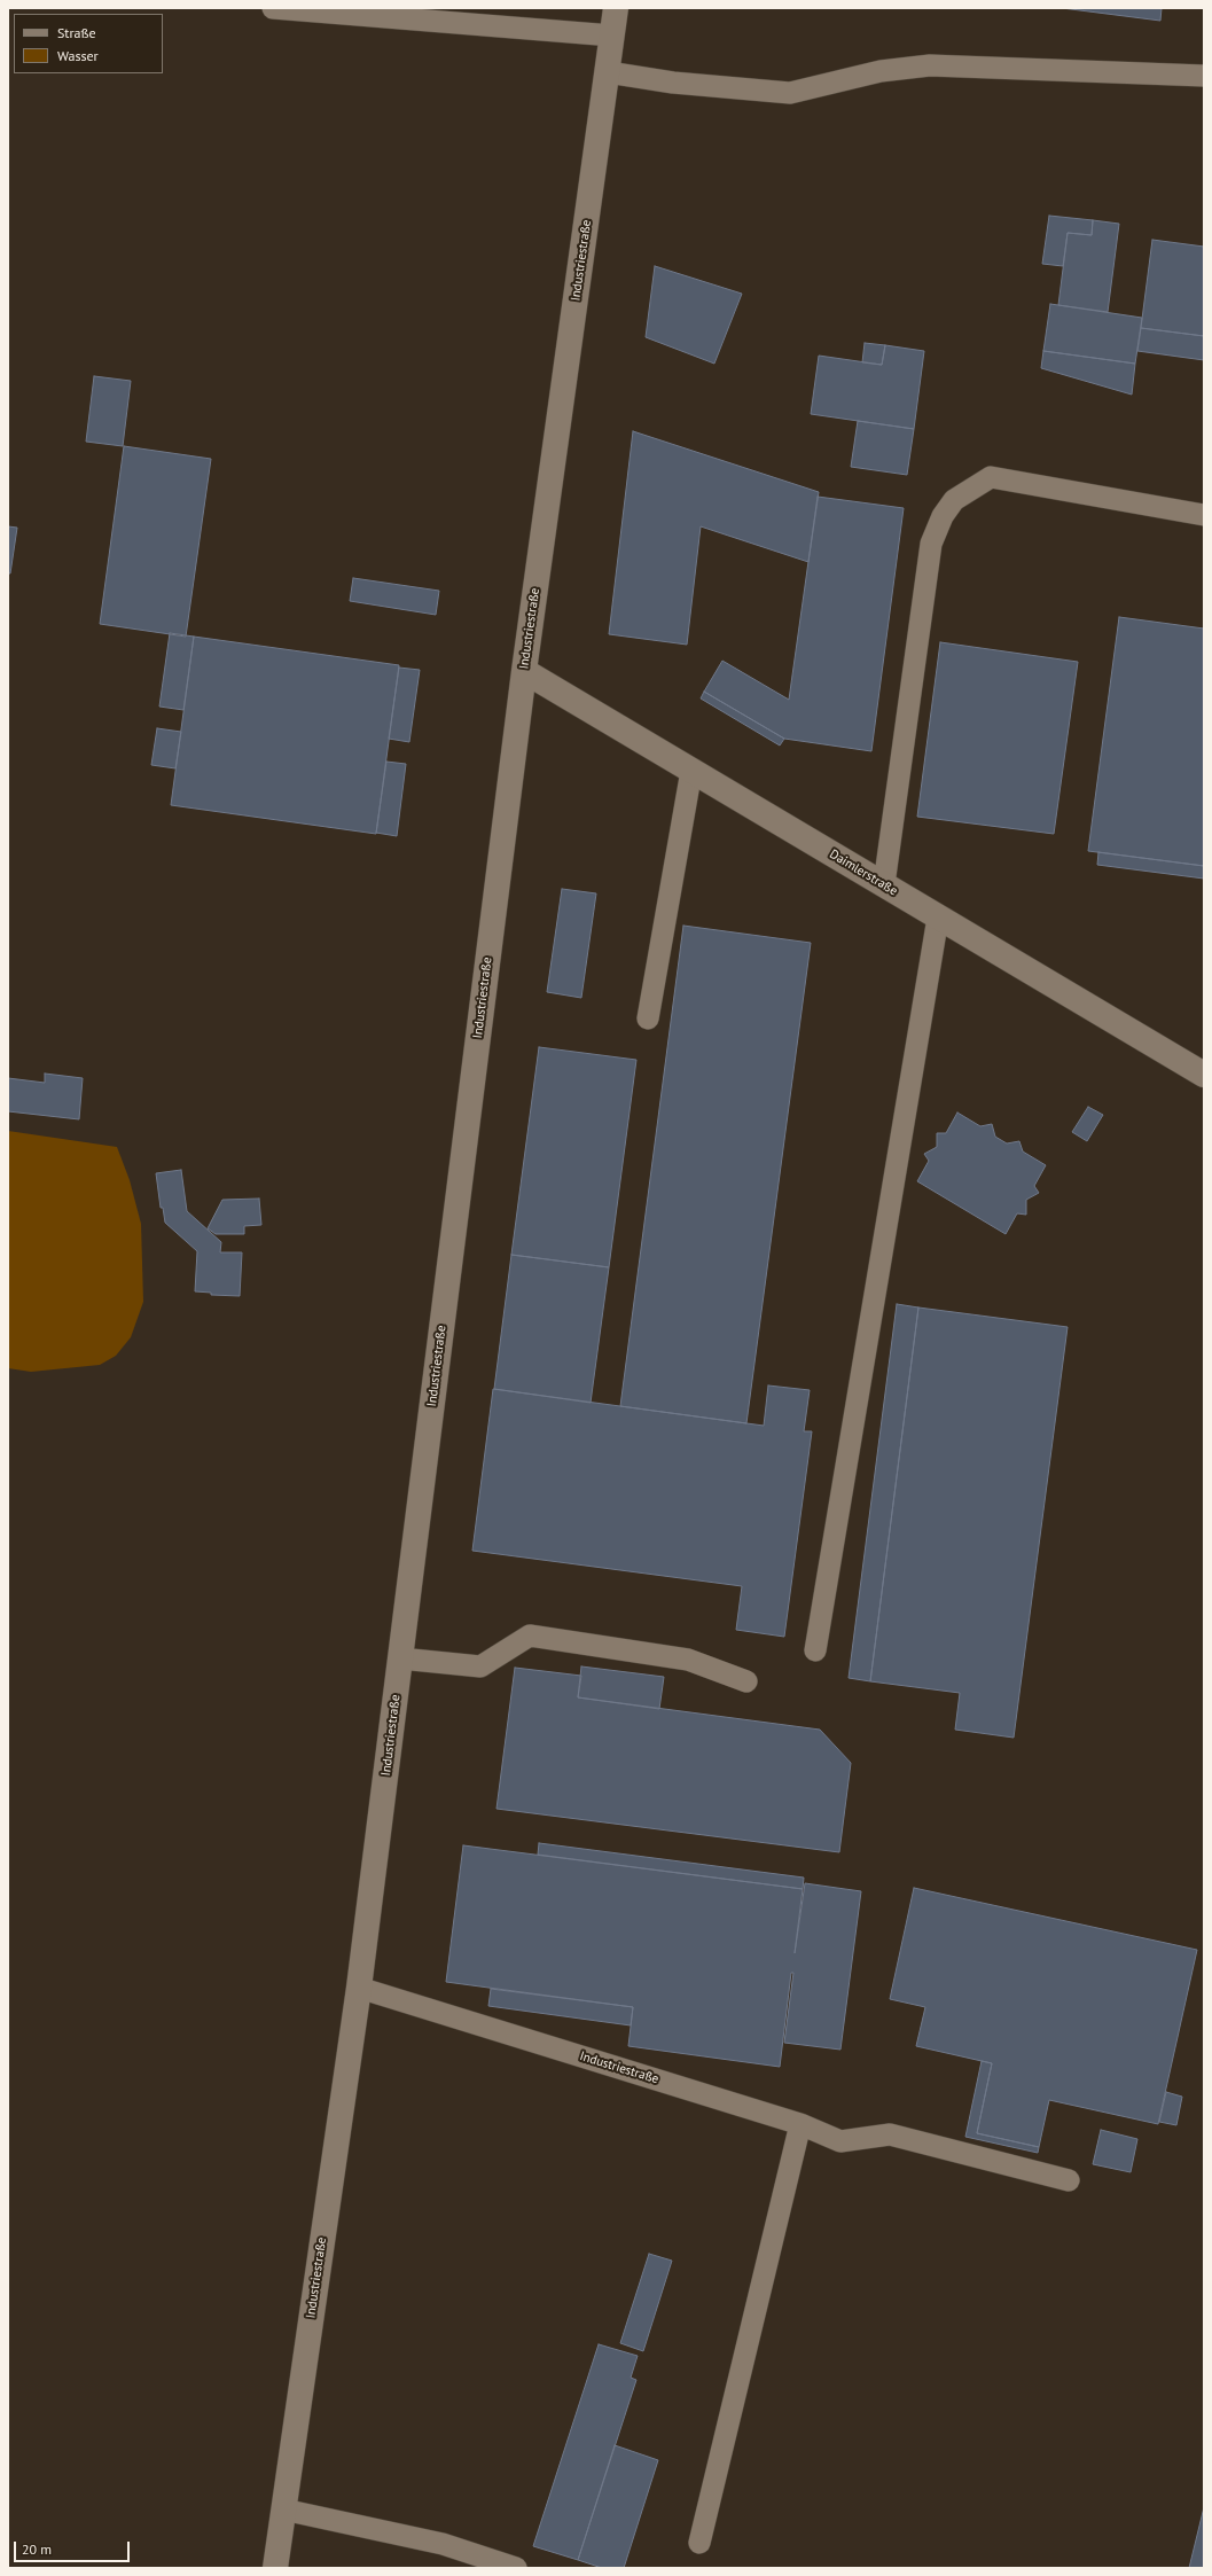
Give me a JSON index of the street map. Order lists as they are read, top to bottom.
{
  "streets": {
    "street": ["Industriestraße", "Daimlerstraße"]
  },
  "crossings": [
    ["Industriestraße", "Daimlerstraße"]
  ],
  "legend": ["Straße", "Wasser"],
  "scale_bar": "20 m"
}
